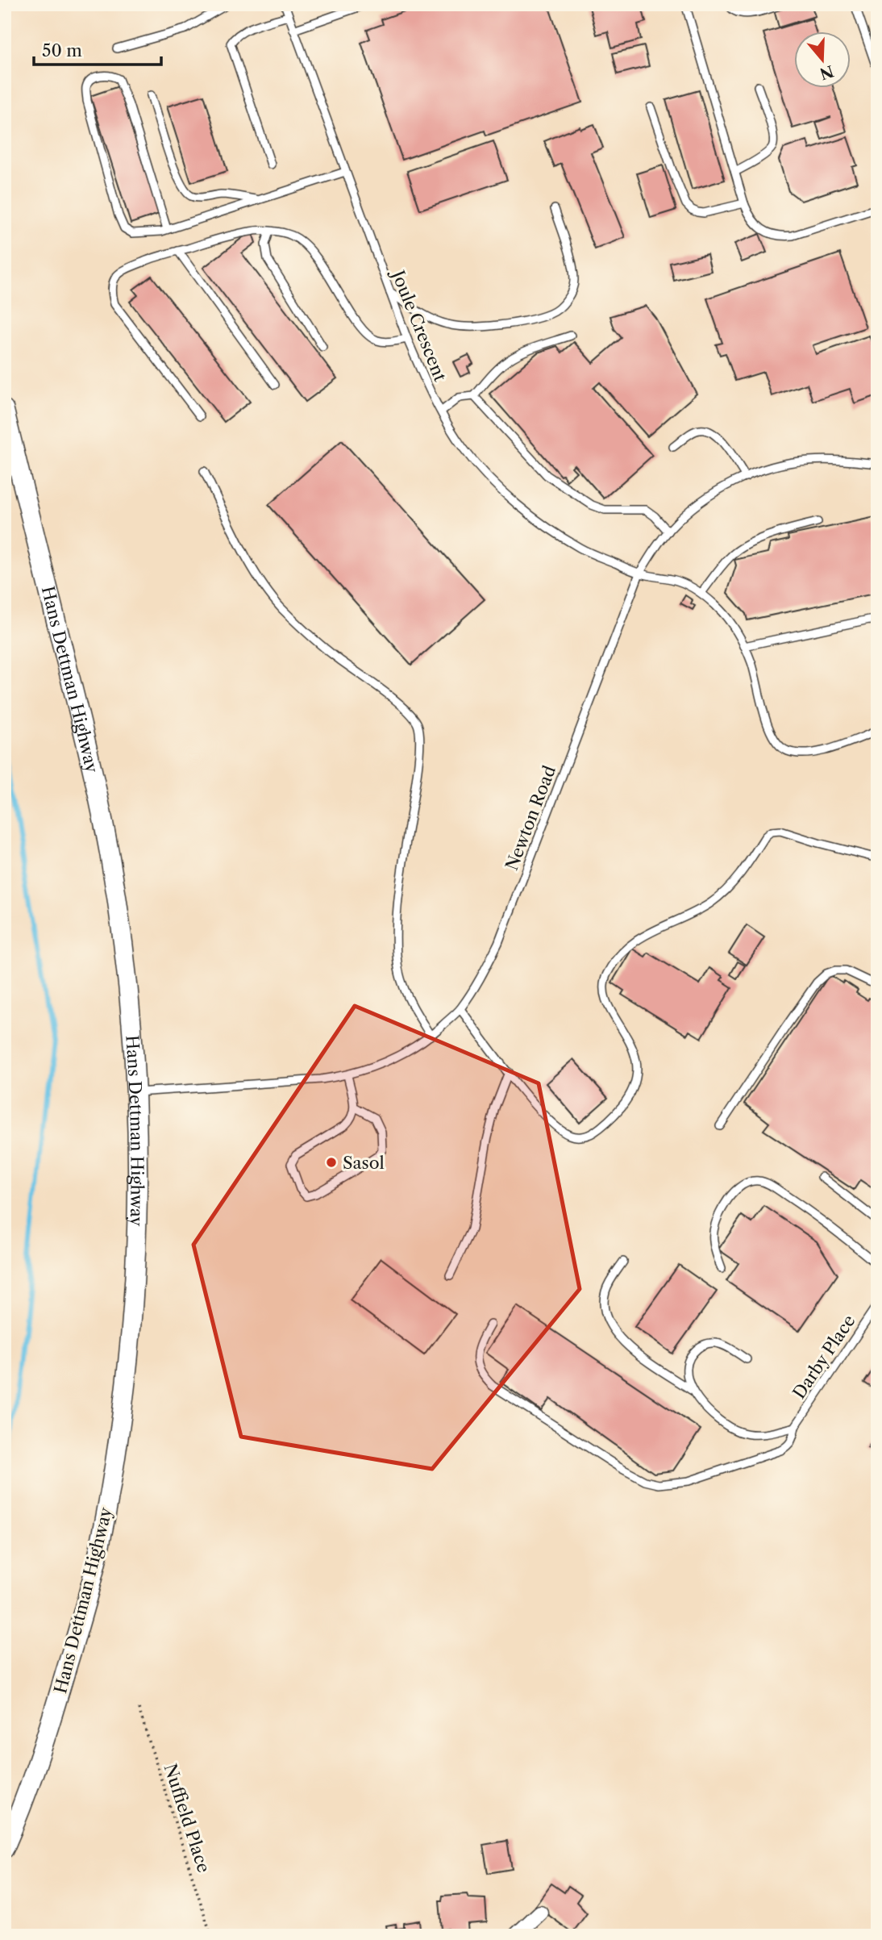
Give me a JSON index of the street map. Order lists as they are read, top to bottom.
{
  "streets": {
    "street": ["Hans Dettman Highway"],
    "lane": ["Joule Crescent", "Newton Road", "Darby Place"],
    "path": ["Nuffield Place"]
  },
  "crossings": [
    ["Joule Crescent", "Newton Road"],
    ["Hans Dettman Highway", "Newton Road"]
  ],
  "places": ["Sasol"],
  "scale_bar": "50 m",
  "north": "bottom"
}
